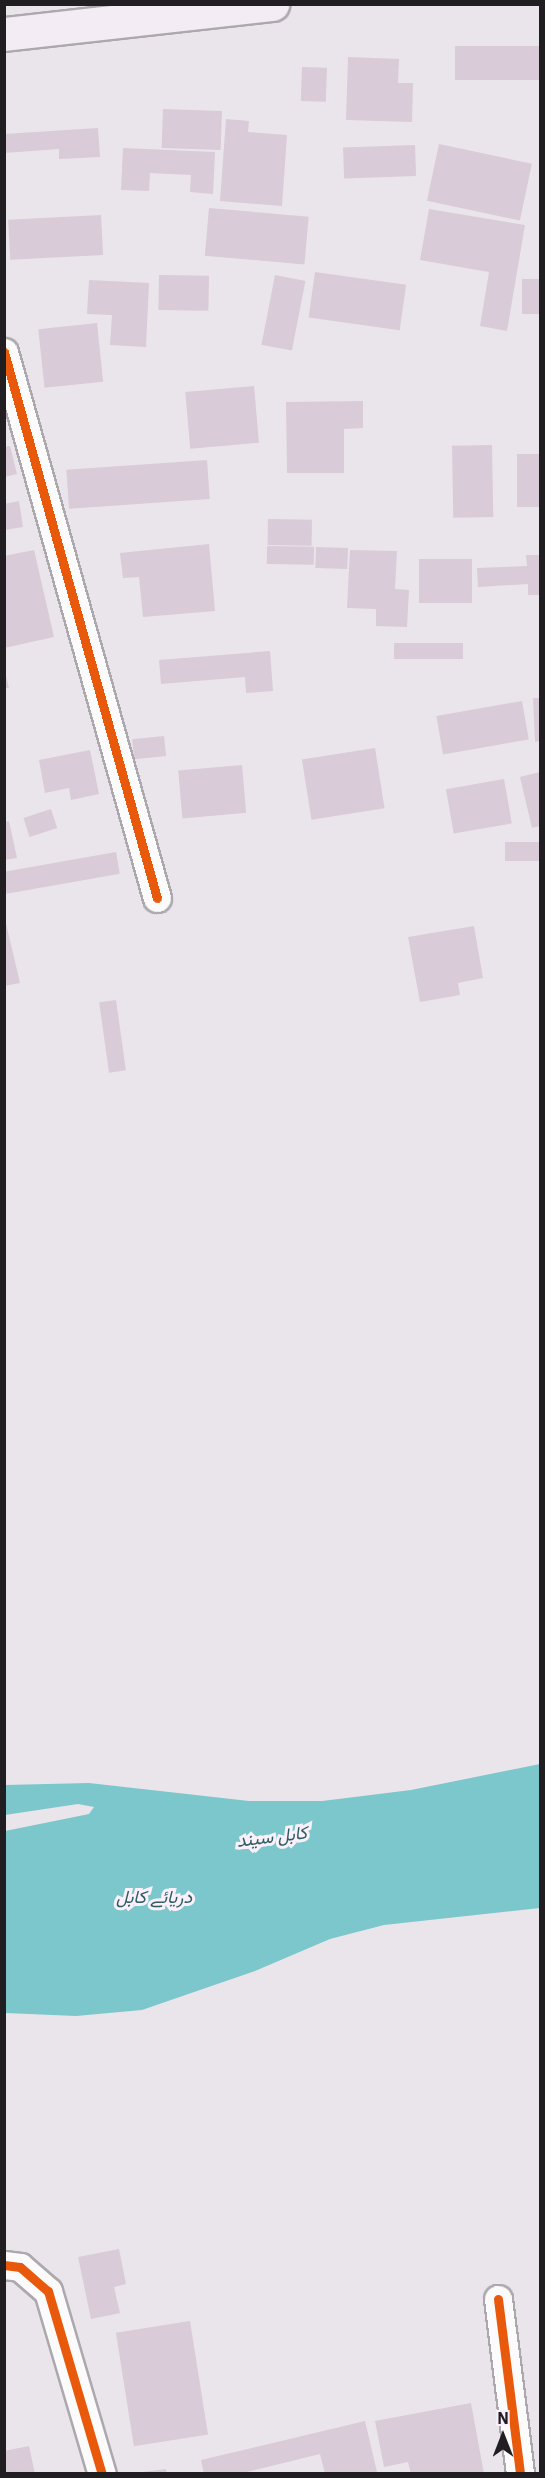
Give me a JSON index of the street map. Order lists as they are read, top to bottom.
{
  "water": ["کابل سيند", "دریائے کابل"],
  "north": "top"
}
